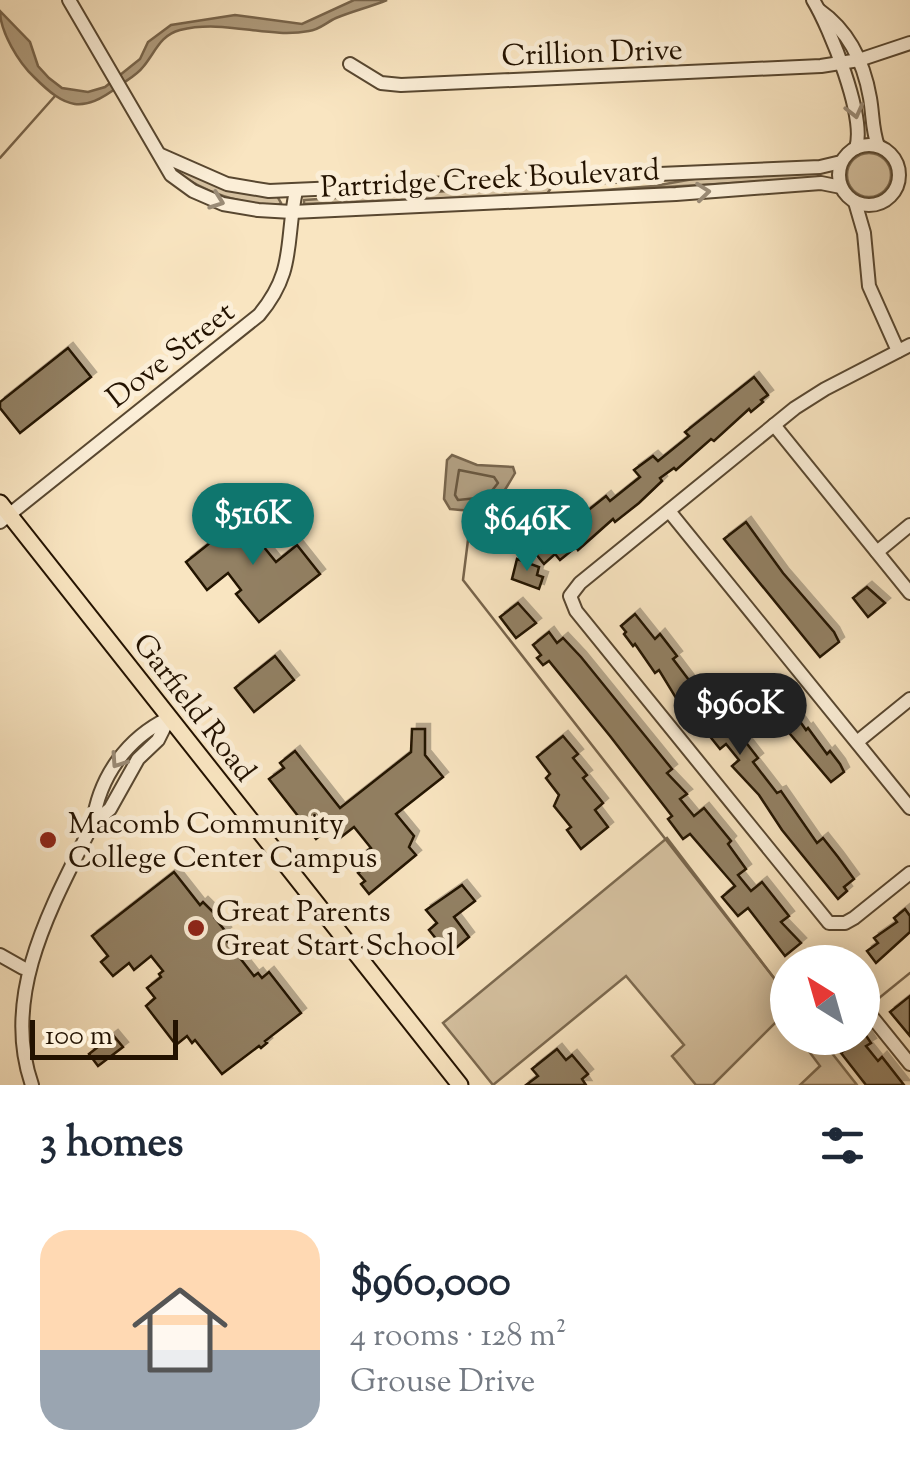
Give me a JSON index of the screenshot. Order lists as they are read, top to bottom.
{
  "streets": {
    "main road": ["Garfield Road"],
    "street": ["Crillion Drive", "Partridge Creek Boulevard", "Dove Street"]
  },
  "crossings": [
    ["Partridge Creek Boulevard", "Dove Street"],
    ["Dove Street", "Garfield Road"]
  ],
  "places": ["Macomb Community College Center Campus", "Great Parents Great Start School"],
  "scale_bar": "100 m",
  "north": "top left",
  "page": {
    "price": ["$516K", "$646K", "$960K"],
    "scale": "100 m",
    "heading": "3 homes",
    "list": [
      {
        "name": "$960,000",
        "note": "4 rooms · 128 m² · Grouse Drive"
      }
    ]
  }
}
